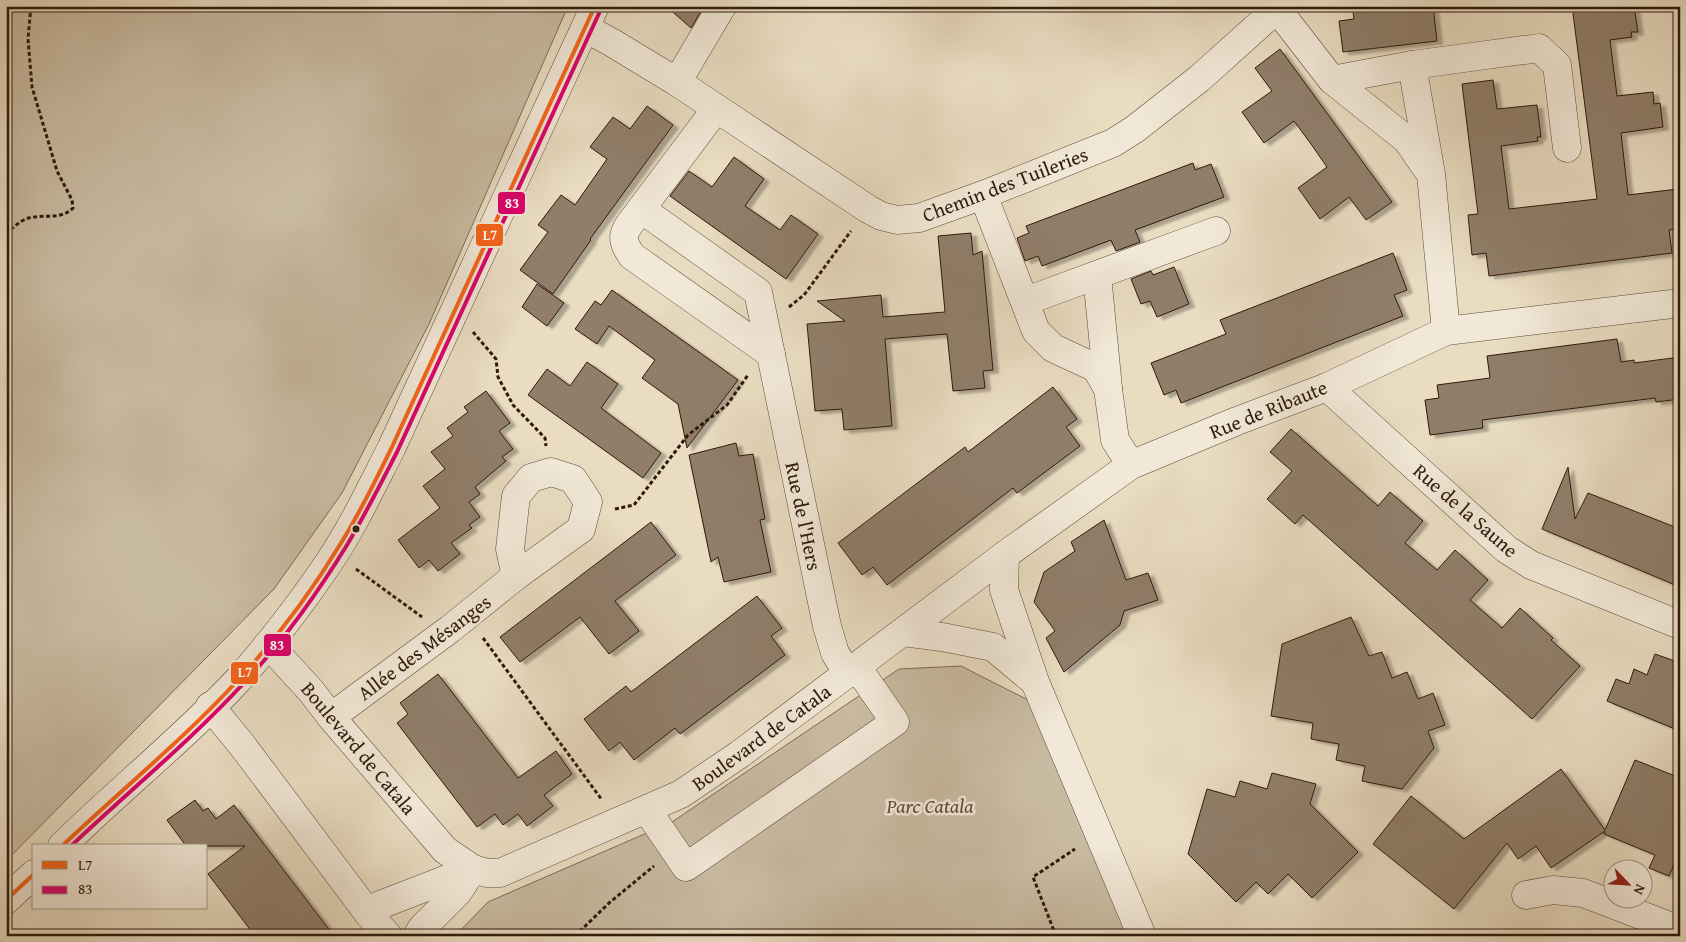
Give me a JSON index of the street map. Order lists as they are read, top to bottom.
{
  "streets": {
    "street": [
      "Chemin des Tuileries",
      "Rue de Ribaute",
      "Rue de la Saune",
      "Rue de l'Hers",
      "Allée des Mésanges",
      "Boulevard de Catala"
    ]
  },
  "crossings": [
    ["Rue de Ribaute", "Rue de la Saune"],
    ["Rue de Ribaute", "Boulevard de Catala"],
    ["Rue de l'Hers", "Boulevard de Catala"],
    ["Allée des Mésanges", "Boulevard de Catala"]
  ],
  "parks": ["Parc Catala"],
  "lines": ["transit line L7", "transit line 83"],
  "legend": ["L7", "83"],
  "north": "bottom right"
}
